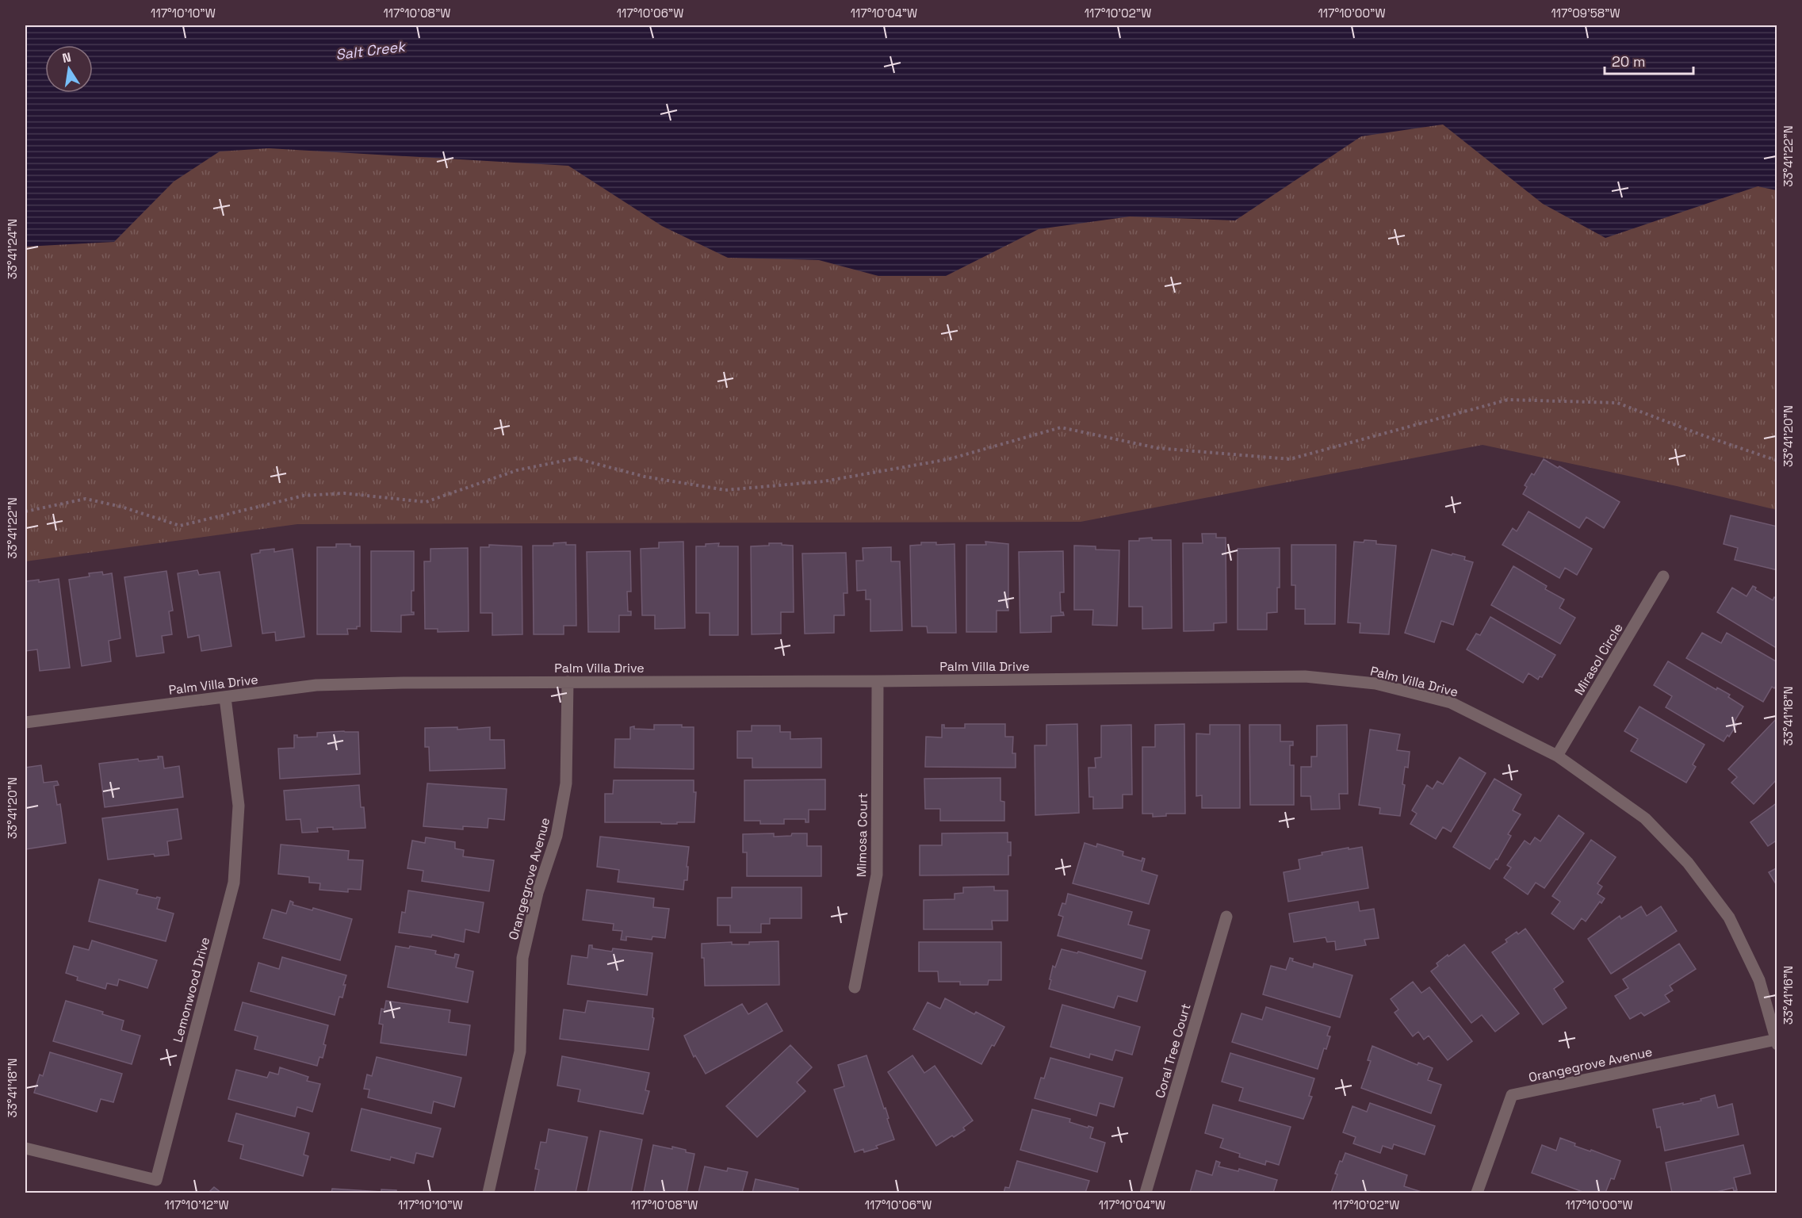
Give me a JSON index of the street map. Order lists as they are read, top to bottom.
{
  "streets": {
    "street": [
      "Mirasol Circle",
      "Palm Villa Drive",
      "Mimosa Court",
      "Orangegrove Avenue",
      "Lemonwood Drive",
      "Coral Tree Court"
    ]
  },
  "crossings": [
    ["Mirasol Circle", "Palm Villa Drive"],
    ["Palm Villa Drive", "Mimosa Court"],
    ["Palm Villa Drive", "Orangegrove Avenue"],
    ["Palm Villa Drive", "Lemonwood Drive"]
  ],
  "water": ["Salt Creek"],
  "scale_bar": "20 m",
  "north": "top",
  "coordinates": [
    "117°10'10\"W",
    "117°10'08\"W",
    "117°10'06\"W",
    "117°10'04\"W",
    "117°10'02\"W",
    "117°10'00\"W",
    "117°09'58\"W",
    "33°41'22\"N",
    "33°41'24\"N",
    "33°41'20\"N",
    "33°41'18\"N",
    "33°41'16\"N",
    "117°10'12\"W"
  ]
}
